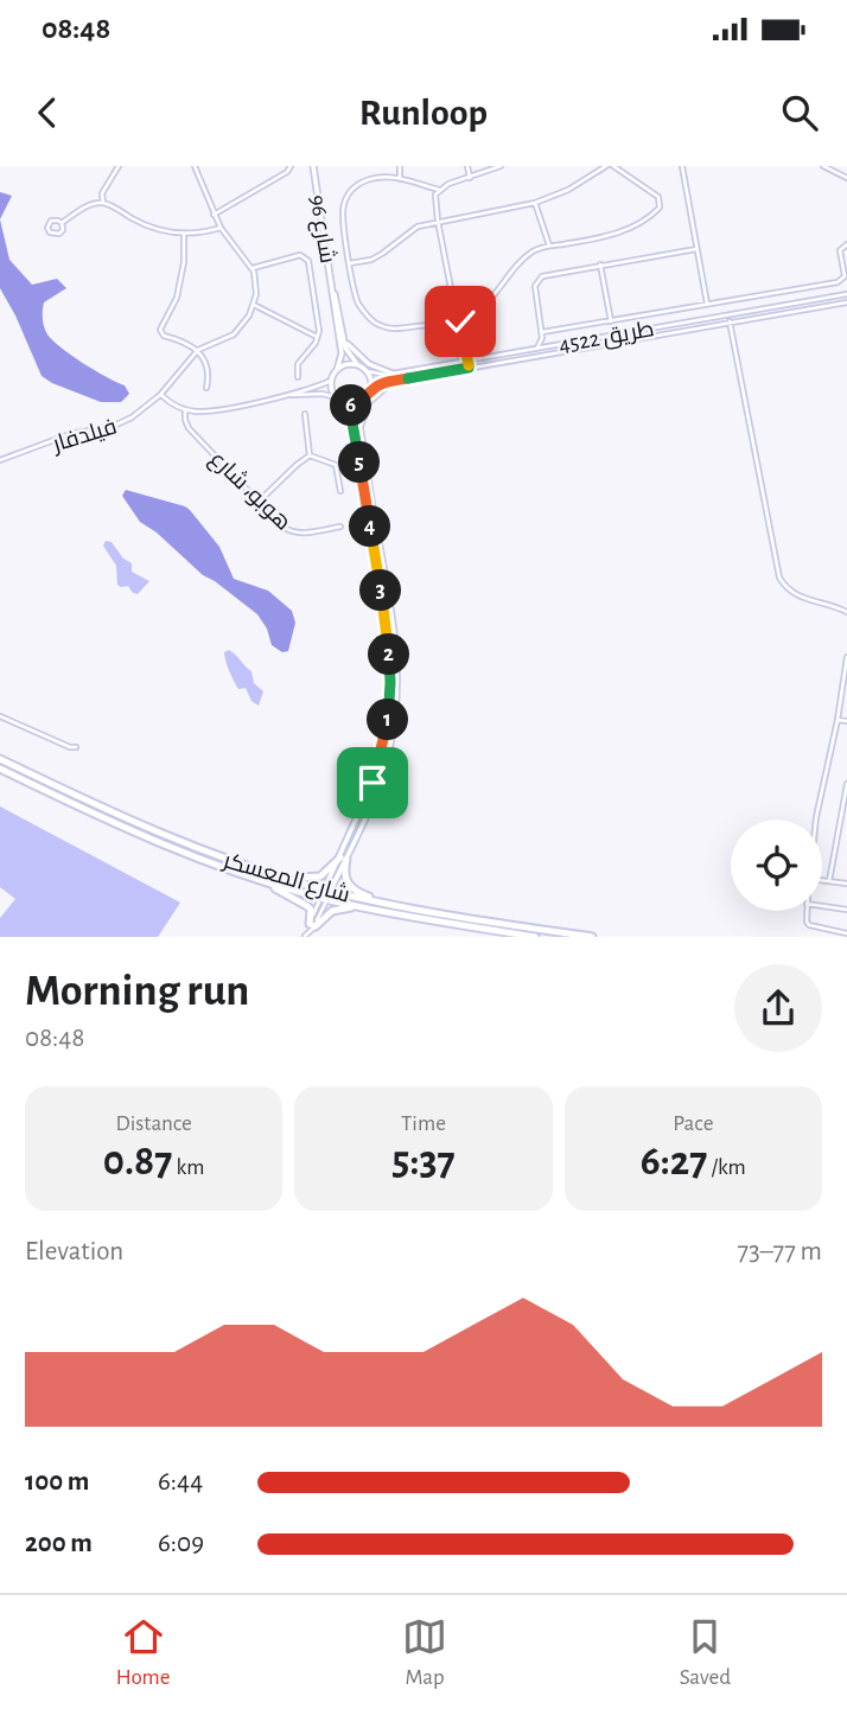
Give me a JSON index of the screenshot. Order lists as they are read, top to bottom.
{
  "streets": {
    "main road": ["شارع المعسكر"],
    "street": [
      "شارع 96",
      "طريق 4522",
      "فيلدفار",
      "هوبو، شارع"
    ]
  },
  "crossings": [
    ["شارع 96", "طريق 4522"]
  ],
  "page": {
    "status": "08:48",
    "header": "Runloop",
    "pins": [
      "6",
      "5",
      "4",
      "3",
      "2",
      "1"
    ],
    "heading": ["Morning run", "08:48"],
    "stats": [
      ["Distance", "0.87 km"],
      ["Time", "5:37"],
      ["Pace", "6:27 /km"]
    ],
    "chart": ["Elevation", "73–77 m"],
    "list": [
      {
        "name": "100 m",
        "note": "6:44"
      },
      {
        "name": "200 m",
        "note": "6:09"
      }
    ],
    "tabs": ["Home", "Map", "Saved"]
  }
}
